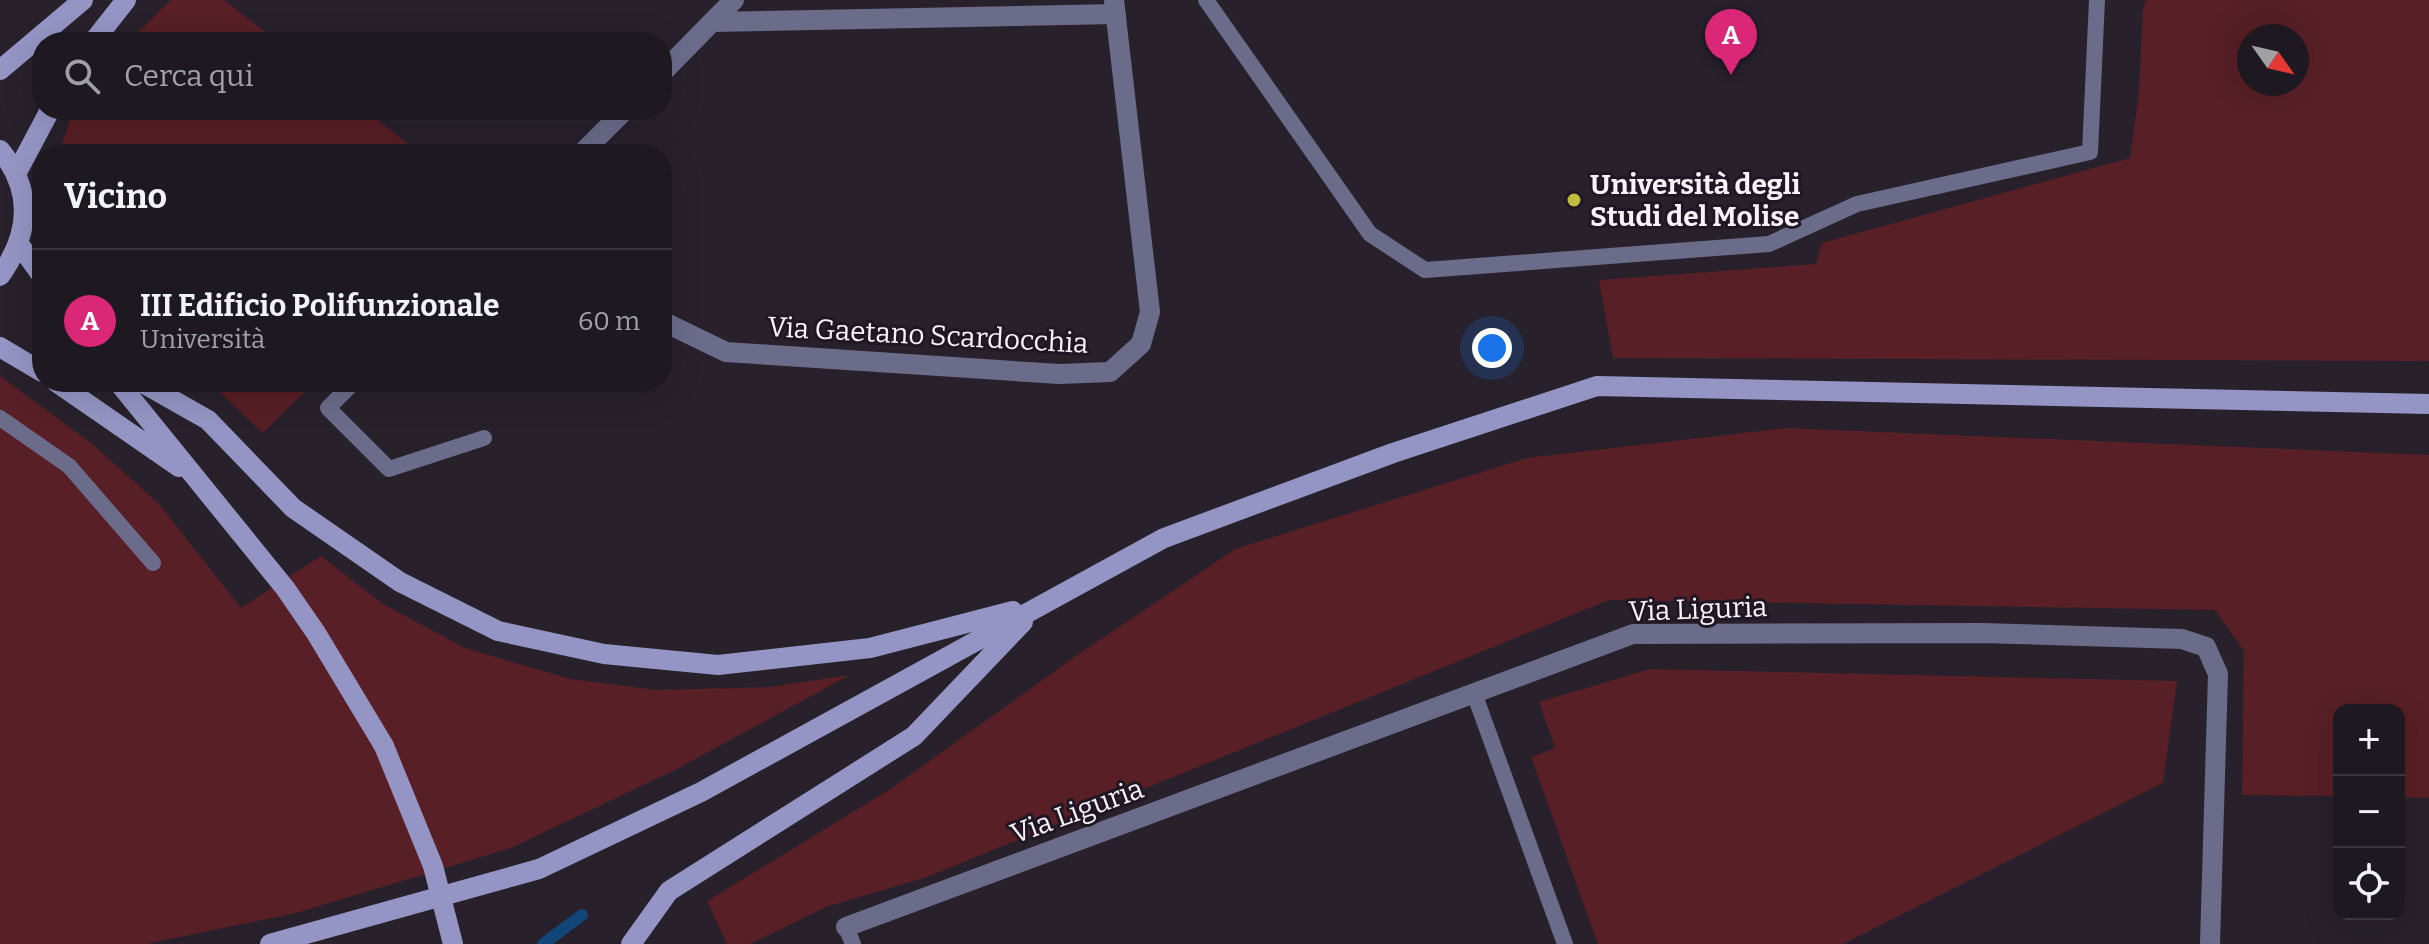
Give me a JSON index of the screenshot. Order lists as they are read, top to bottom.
{
  "streets": {
    "street": ["Via Gaetano Scardocchia", "Via Liguria"]
  },
  "places": ["Università degli Studi del Molise"],
  "north": "bottom right",
  "page": {
    "pins": "A",
    "search": "Cerca qui",
    "heading": "Vicino",
    "list": [
      {
        "mark": "A",
        "name": "III Edificio Polifunzionale",
        "note": "Università",
        "value": "60 m"
      }
    ],
    "map_buttons": ["+", "−"]
  }
}
